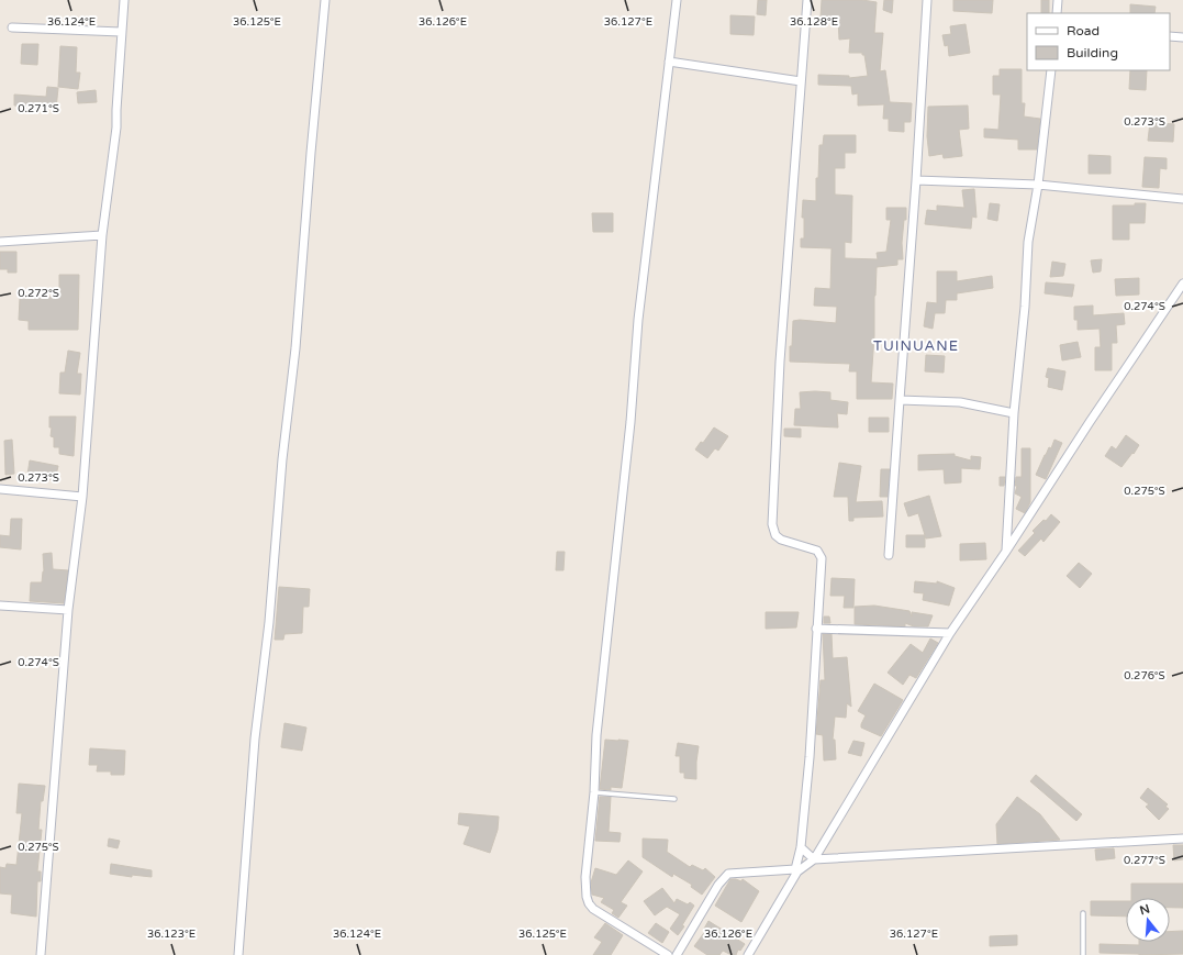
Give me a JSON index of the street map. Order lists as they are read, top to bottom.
{
  "districts": ["TUINUANE"],
  "legend": ["Road", "Building"],
  "north": "top",
  "coordinates": [
    "36.124°E",
    "36.125°E",
    "36.126°E",
    "36.127°E",
    "36.128°E",
    "0.271°S",
    "0.273°S",
    "0.272°S",
    "0.274°S",
    "0.275°S",
    "0.276°S",
    "0.277°S",
    "36.123°E"
  ]
}
